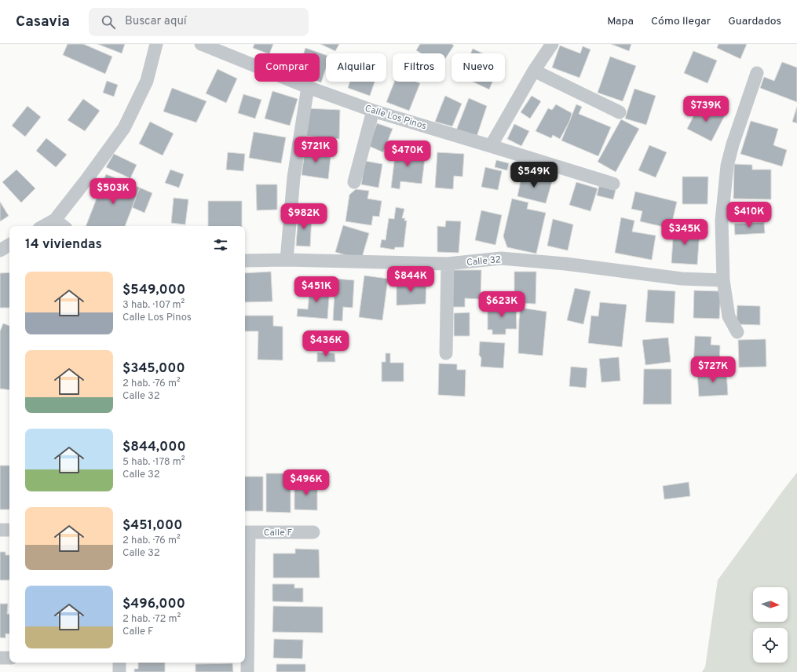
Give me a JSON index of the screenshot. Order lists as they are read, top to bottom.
{
  "streets": {
    "street": ["Calle Los Pinos", "Calle 32", "Calle F"]
  },
  "north": "right",
  "page": {
    "header": "Casavia",
    "search": "Buscar aquí",
    "nav": ["Mapa", "Cómo llegar", "Guardados"],
    "chip": [
      "Comprar",
      "Alquilar",
      "Filtros",
      "Nuevo"
    ],
    "price": [
      "$739K",
      "$721K",
      "$470K",
      "$549K",
      "$503K",
      "$410K",
      "$982K",
      "$345K",
      "$844K",
      "$451K",
      "$623K",
      "$436K",
      "$727K",
      "$496K"
    ],
    "heading": "14 viviendas",
    "list": [
      {
        "name": "$549,000",
        "note": "3 hab. · 107 m² · Calle Los Pinos"
      },
      {
        "name": "$345,000",
        "note": "2 hab. · 76 m² · Calle 32"
      },
      {
        "name": "$844,000",
        "note": "5 hab. · 178 m² · Calle 32"
      },
      {
        "name": "$451,000",
        "note": "2 hab. · 76 m² · Calle 32"
      },
      {
        "name": "$496,000",
        "note": "2 hab. · 72 m² · Calle F"
      }
    ]
  }
}
